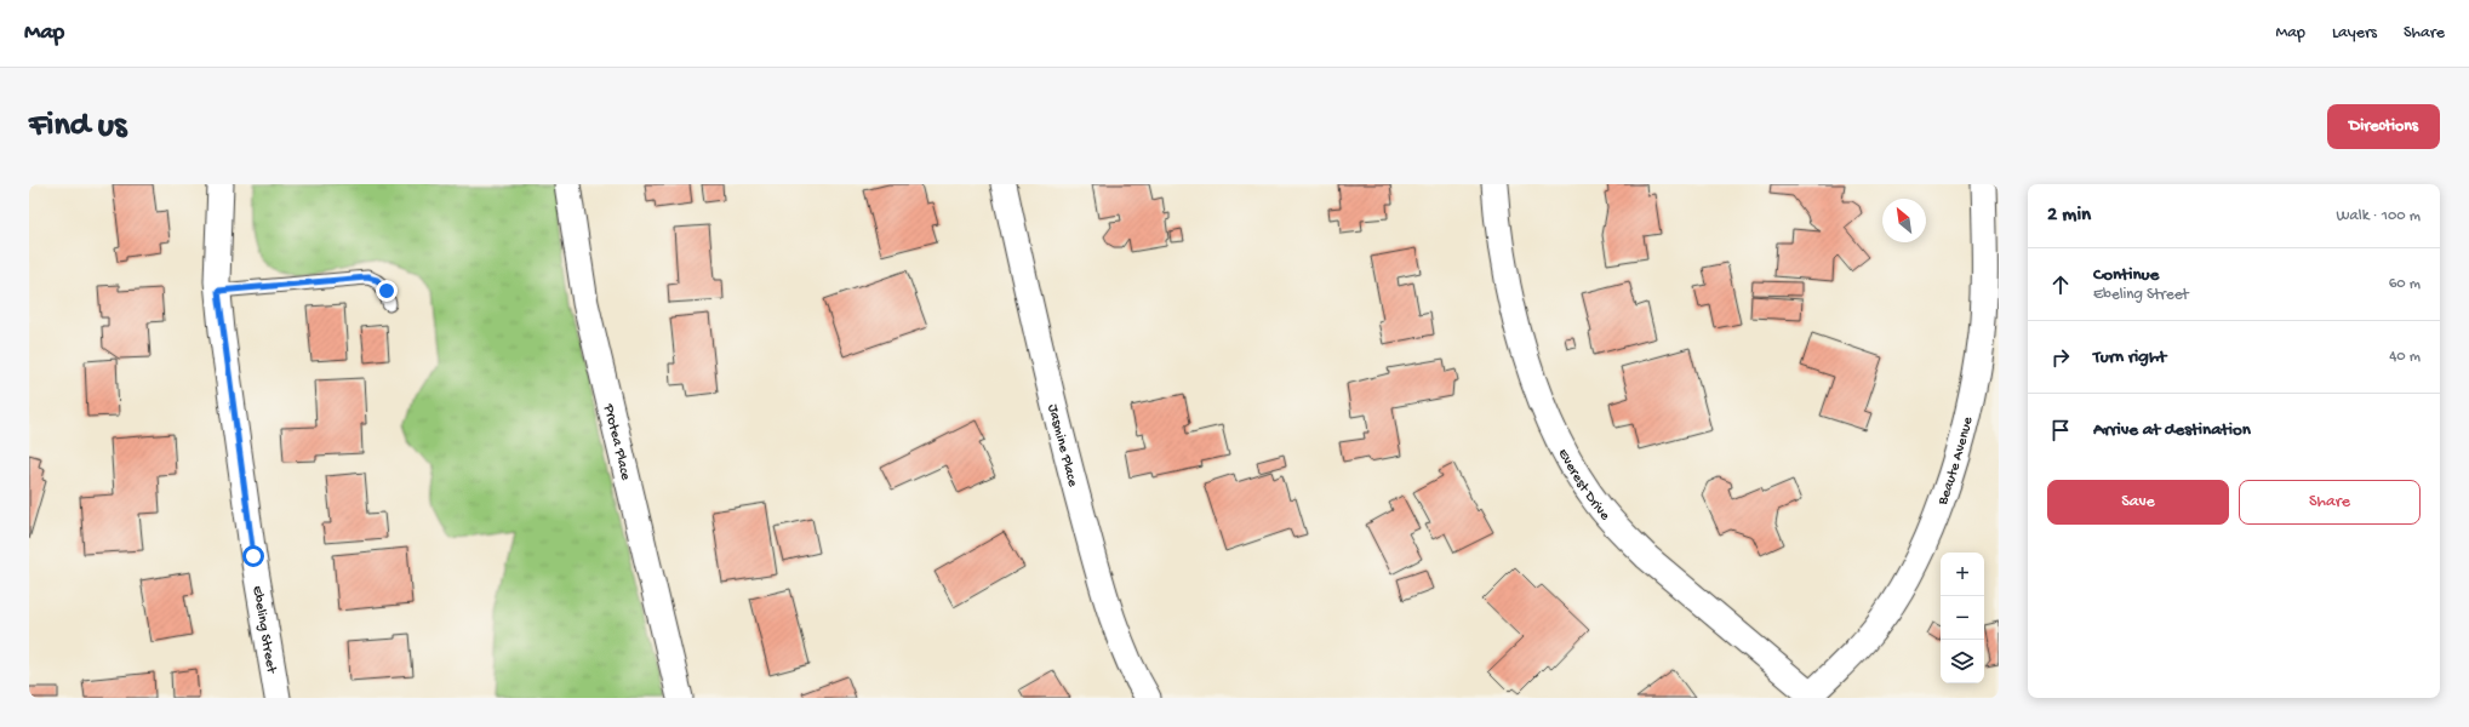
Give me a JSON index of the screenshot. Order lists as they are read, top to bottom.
{
  "streets": {
    "street": [
      "Protea Place",
      "Jasmine Place",
      "Beaute Avenue",
      "Everest Drive",
      "Ebeling Street"
    ]
  },
  "crossings": [
    ["Beaute Avenue", "Everest Drive"]
  ],
  "north": "top left",
  "page": {
    "header": "Map",
    "nav": ["Map", "Layers", "Share"],
    "buttons": [
      "Directions",
      ["Save", "Share"]
    ],
    "title": "Find us",
    "heading": ["2 min", "Walk · 100 m"],
    "list": [
      ["Continue", "Ebeling Street", "60 m"],
      ["Turn right", "40 m"],
      "Arrive at destination"
    ],
    "map_buttons": ["+", "−"]
  }
}
